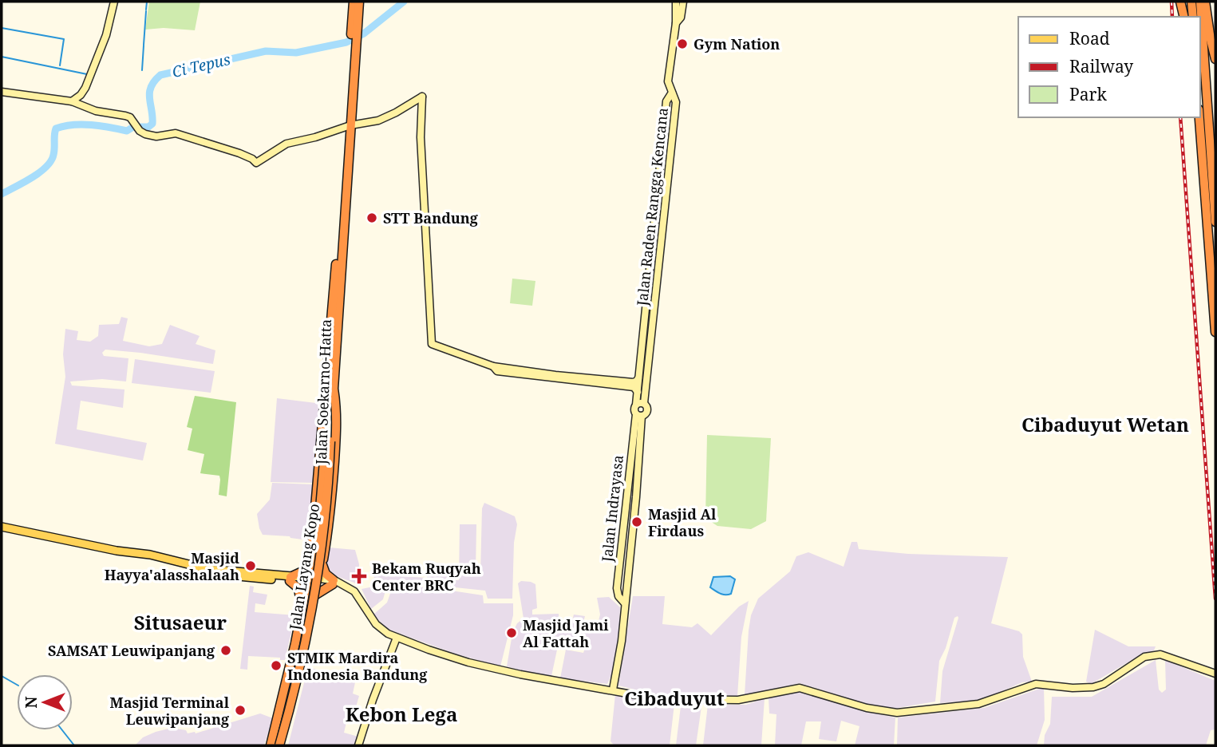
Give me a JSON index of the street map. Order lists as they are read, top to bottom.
{
  "streets": {
    "highway": ["Jalan Soekarno-Hatta", "Jalan Layang Kopo"],
    "street": ["Jalan Raden Rangga Kencana", "Jalan Indrayasa"]
  },
  "crossings": [
    ["Jalan Soekarno-Hatta", "Jalan Layang Kopo"]
  ],
  "districts": [
    "Cibaduyut Wetan",
    "Situsaeur",
    "Cibaduyut",
    "Kebon Lega"
  ],
  "water": ["Ci Tepus"],
  "places": {
    "other": [
      "Gym Nation",
      "STT Bandung",
      "Masjid Al Firdaus",
      "Masjid Hayya'alasshalaah",
      "Masjid Jami Al Fattah",
      "SAMSAT Leuwipanjang",
      "STMIK Mardira Indonesia Bandung",
      "Masjid Terminal Leuwipanjang"
    ],
    "health": ["Bekam Ruqyah Center BRC"]
  },
  "legend": ["Road", "Railway", "Park"],
  "north": "left"
}
